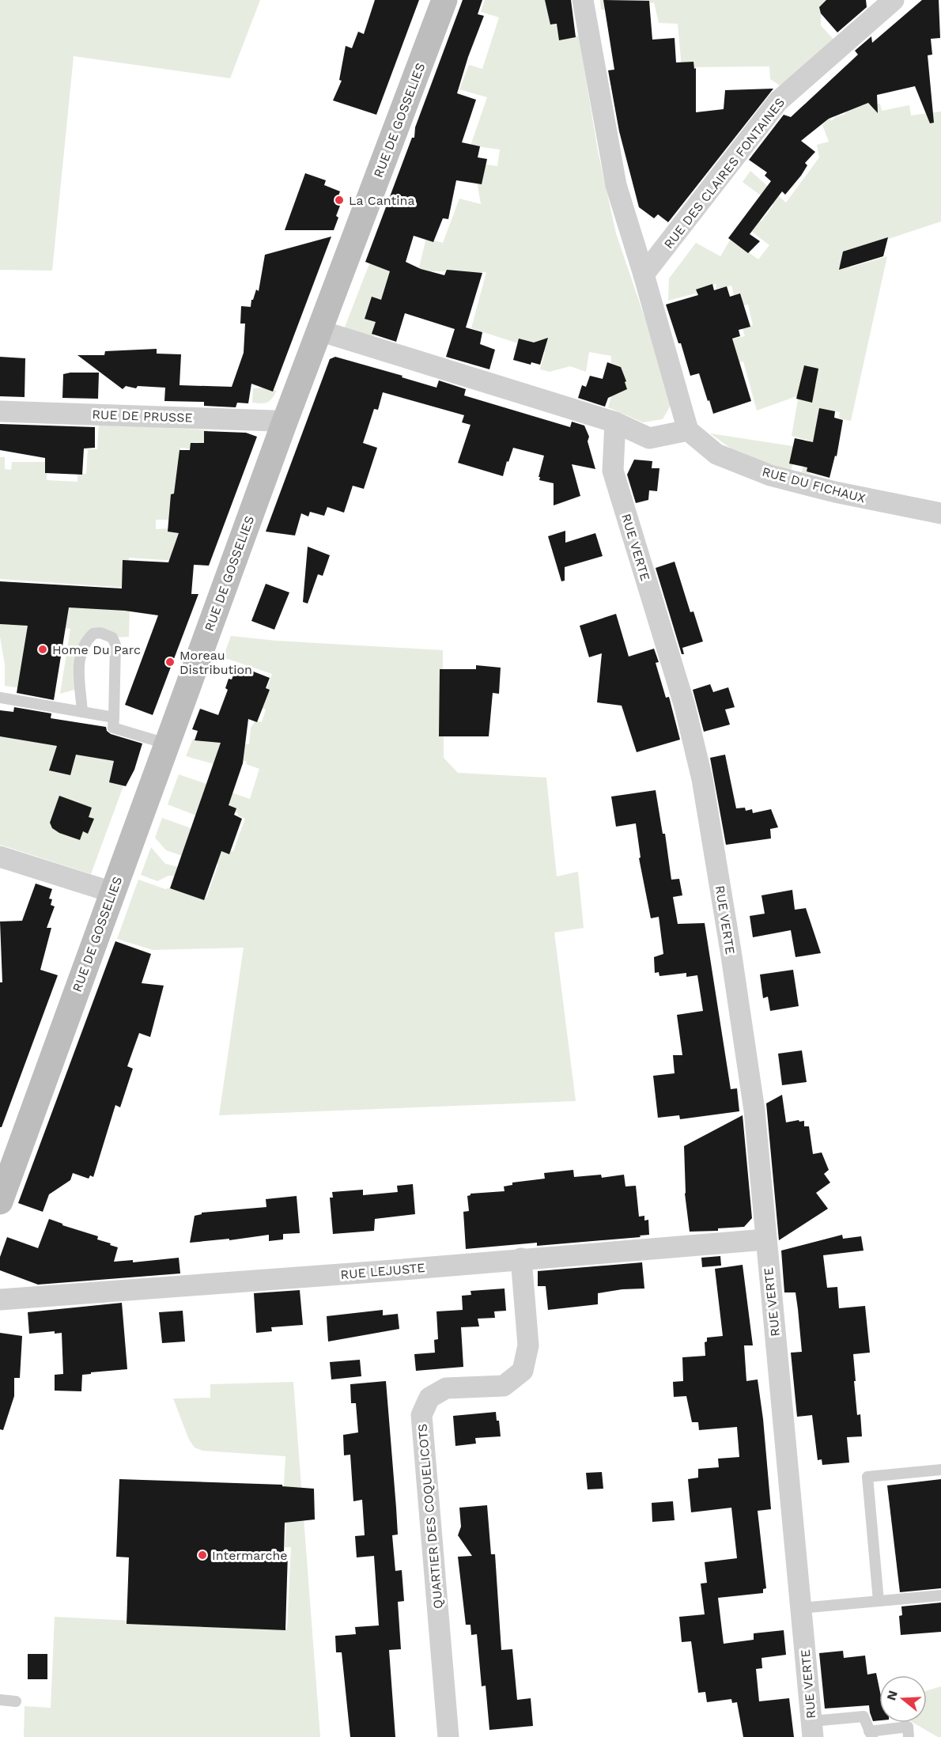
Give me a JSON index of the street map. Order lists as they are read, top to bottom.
{
  "streets": {
    "main road": ["RUE DE GOSSELIES"],
    "street": [
      "RUE DES CLAIRES FONTAINES",
      "RUE DE PRUSSE",
      "RUE DU FICHAUX",
      "RUE VERTE",
      "RUE LEJUSTE",
      "QUARTIER DES COQUELICOTS"
    ]
  },
  "crossings": [
    ["RUE DE GOSSELIES", "RUE DE PRUSSE"],
    ["RUE VERTE", "RUE LEJUSTE"],
    ["RUE LEJUSTE", "QUARTIER DES COQUELICOTS"]
  ],
  "places": [
    "La Cantina",
    "Home Du Parc",
    "Moreau Distribution",
    "Intermarche"
  ],
  "north": "left"
}
